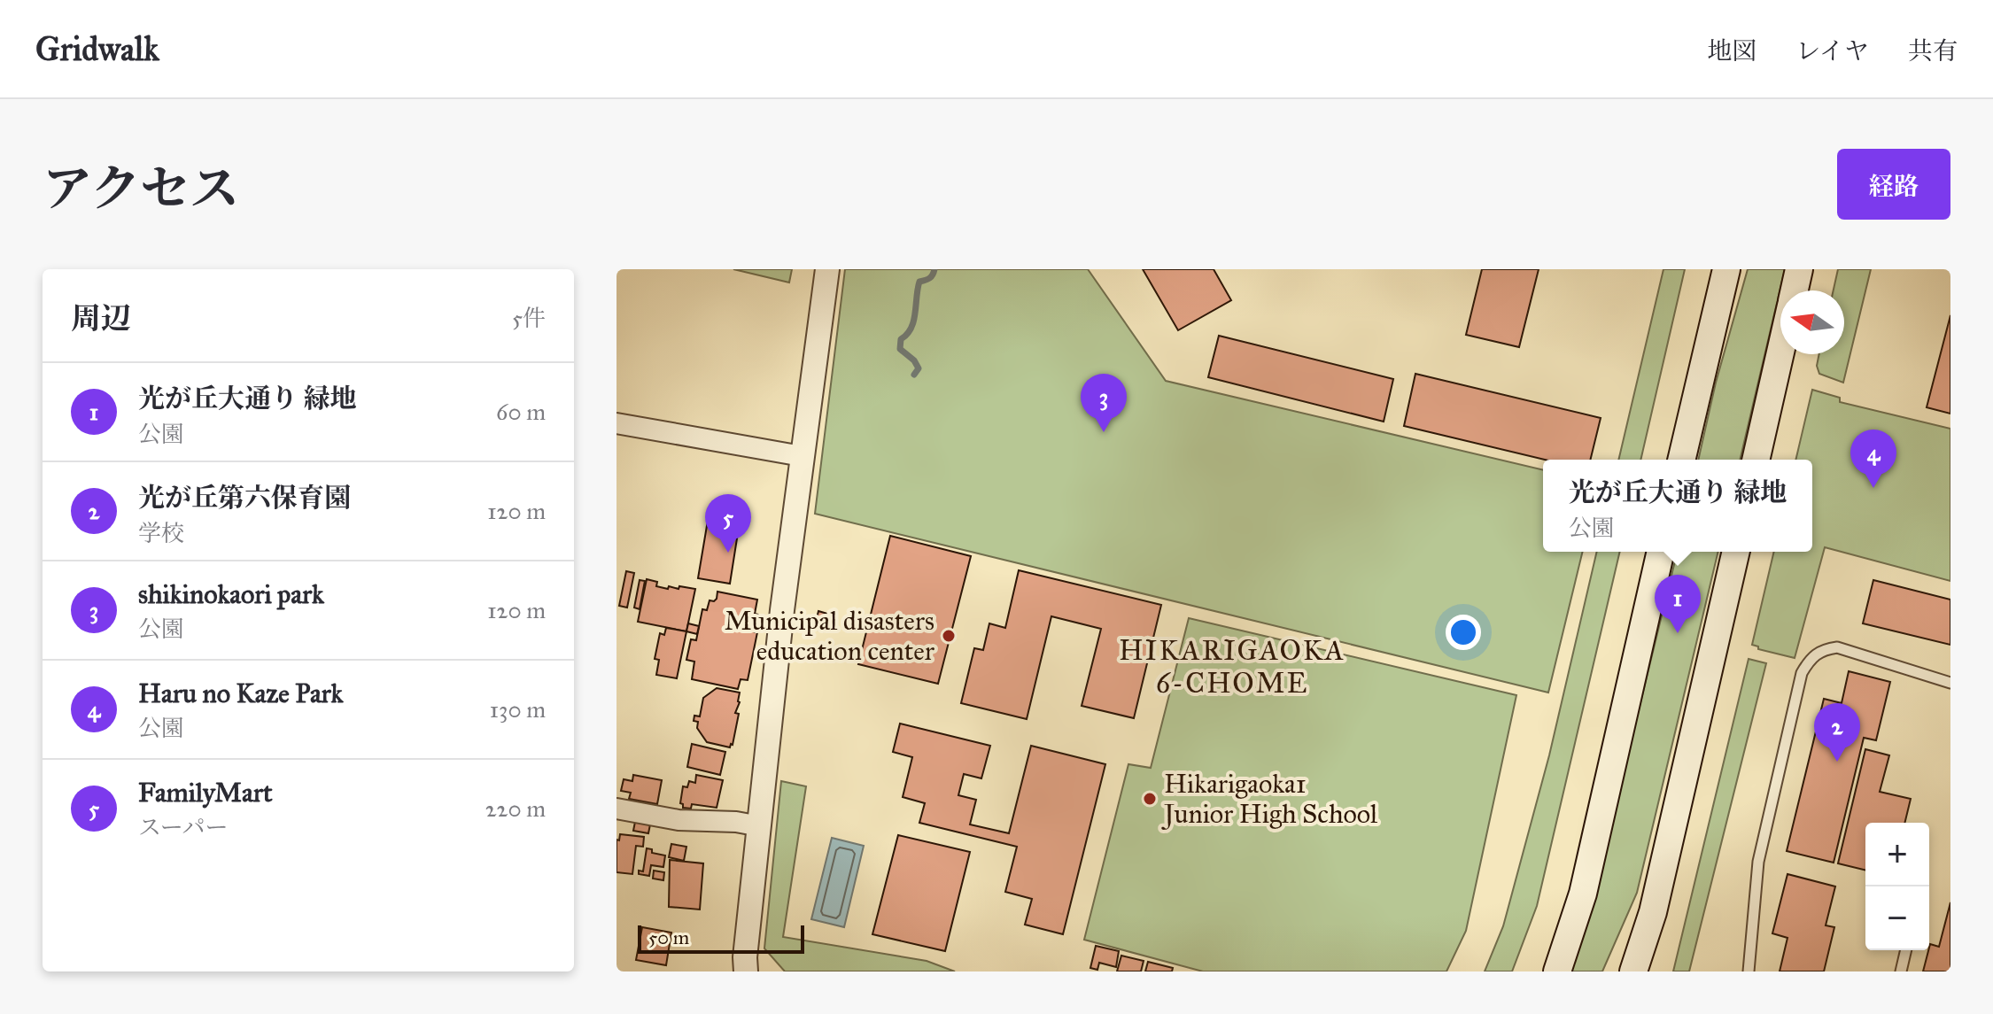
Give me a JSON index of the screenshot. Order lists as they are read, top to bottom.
{
  "districts": ["HIKARIGAOKA 6-CHOME"],
  "places": ["Municipal disasters education center", "Hikarigaoka1 Junior High School"],
  "scale_bar": "50 m",
  "north": "left",
  "page": {
    "header": "Gridwalk",
    "nav": ["地図", "レイヤ", "共有"],
    "title": "アクセス",
    "buttons": "経路",
    "heading": ["周辺", "5件"],
    "list": [
      {
        "mark": "1",
        "name": "光が丘大通り 緑地",
        "note": "公園",
        "value": "60 m"
      },
      {
        "mark": "2",
        "name": "光が丘第六保育園",
        "note": "学校",
        "value": "120 m"
      },
      {
        "mark": "3",
        "name": "shikinokaori park",
        "note": "公園",
        "value": "120 m"
      },
      {
        "mark": "4",
        "name": "Haru no Kaze Park",
        "note": "公園",
        "value": "130 m"
      },
      {
        "mark": "5",
        "name": "FamilyMart",
        "note": "スーパー",
        "value": "220 m"
      }
    ],
    "pins": [
      "3",
      "4",
      "5",
      "1",
      "2"
    ],
    "popup": ["光が丘大通り 緑地", "公園"],
    "map_buttons": ["+", "−"],
    "scale": "50 m"
  }
}
